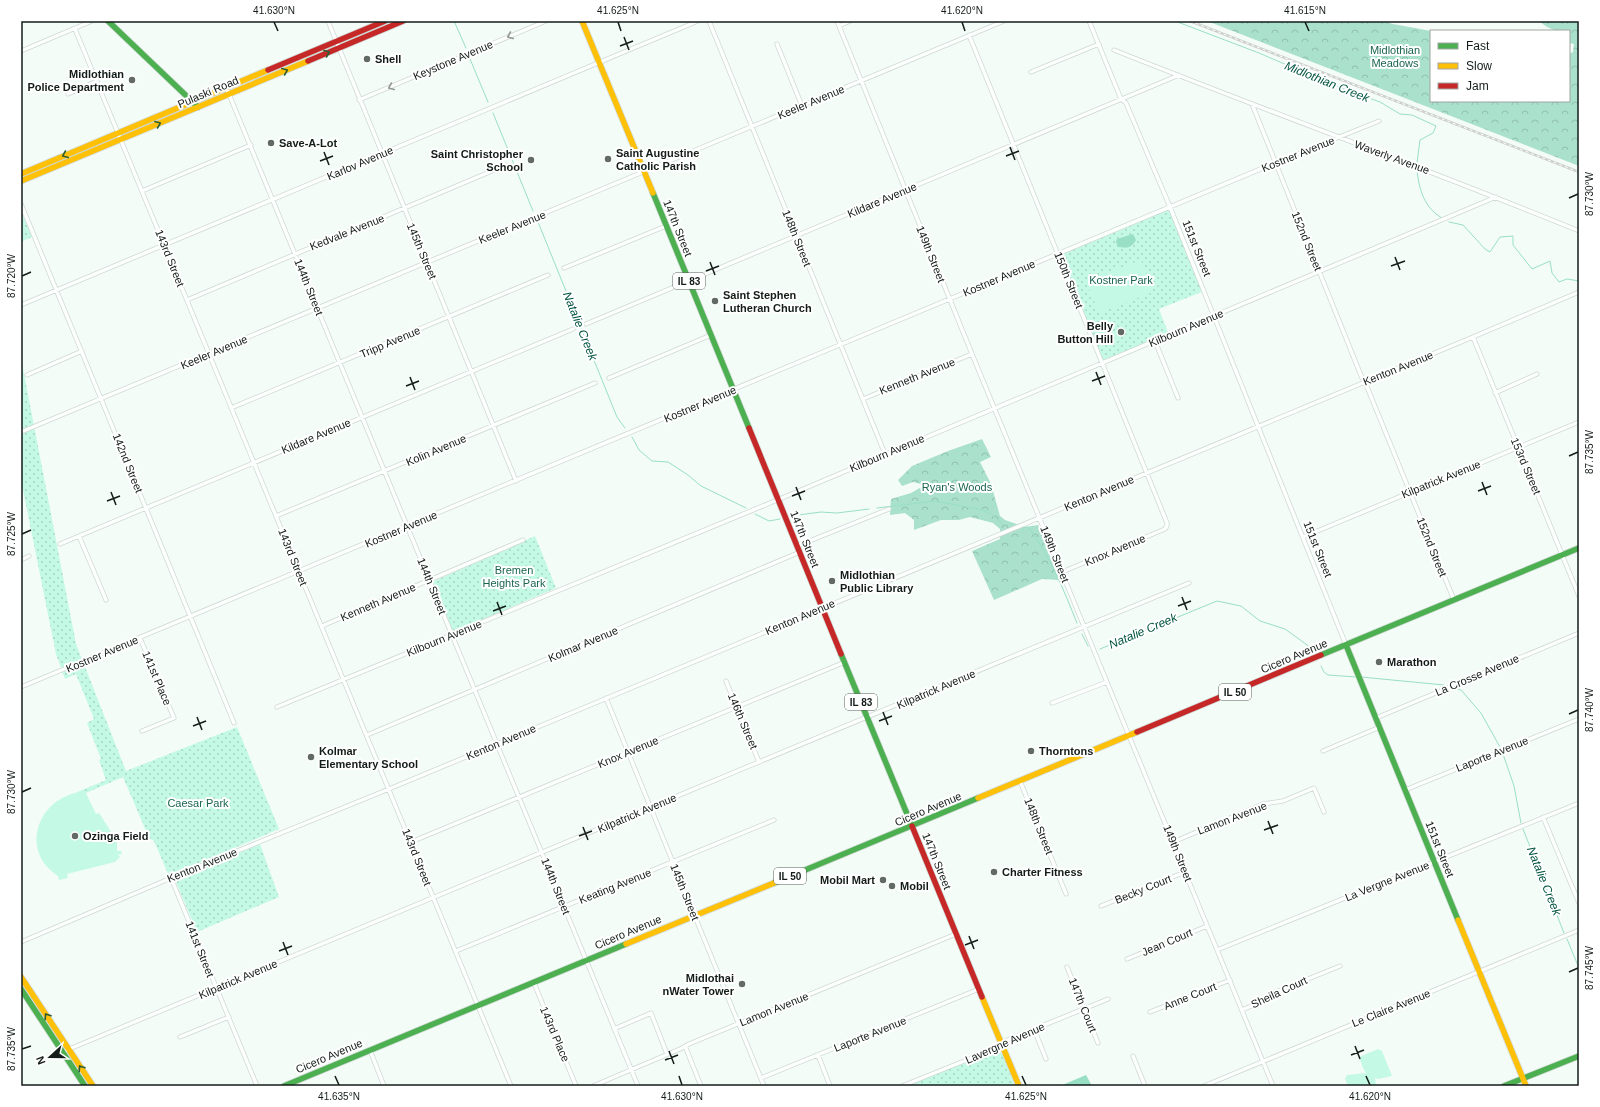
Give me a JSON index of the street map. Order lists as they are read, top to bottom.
{
  "streets": {
    "main road": [
      "Pulaski Road",
      "147th Street",
      "151st Street",
      "IL 83",
      "Cicero Avenue",
      "IL 50"
    ],
    "street": [
      "Keystone Avenue",
      "Keeler Avenue",
      "Kostner Avenue",
      "Waverly Avenue",
      "Karlov Avenue",
      "Kildare Avenue",
      "Kedvale Avenue",
      "148th Street",
      "152nd Street",
      "145th Street",
      "149th Street",
      "143rd Street",
      "150th Street",
      "144th Street",
      "Kilbourn Avenue",
      "Tripp Avenue",
      "Kenton Avenue",
      "Kenneth Avenue",
      "Kolin Avenue",
      "142nd Street",
      "153rd Street",
      "Kilpatrick Avenue",
      "Knox Avenue",
      "Kolmar Avenue",
      "La Crosse Avenue",
      "141st Place",
      "146th Street",
      "Laporte Avenue",
      "Lamon Avenue",
      "La Vergne Avenue",
      "Keating Avenue",
      "Becky Court",
      "Jean Court",
      "141st Street",
      "Sheila Court",
      "Anne Court",
      "147th Court",
      "Le Claire Avenue",
      "143rd Place",
      "Lavergne Avenue"
    ]
  },
  "crossings": [
    ["Keystone Avenue", "145th Street"],
    ["Pulaski Road", "145th Street"],
    ["Pulaski Road", "143rd Street"],
    ["Pulaski Road", "144th Street"],
    ["Keeler Avenue", "147th Street"],
    ["Keeler Avenue", "148th Street"],
    ["Keeler Avenue", "145th Street"],
    ["Keeler Avenue", "149th Street"],
    ["Keeler Avenue", "143rd Street"],
    ["Keeler Avenue", "150th Street"],
    ["Keeler Avenue", "144th Street"],
    ["Keeler Avenue", "142nd Street"],
    ["Kostner Avenue", "Waverly Avenue"],
    ["Kostner Avenue", "147th Street"],
    ["Kostner Avenue", "148th Street"],
    ["Kostner Avenue", "152nd Street"],
    ["Kostner Avenue", "151st Street"],
    ["Kostner Avenue", "145th Street"],
    ["Kostner Avenue", "149th Street"],
    ["Kostner Avenue", "143rd Street"],
    ["Kostner Avenue", "150th Street"],
    ["Kostner Avenue", "144th Street"],
    ["Kostner Avenue", "142nd Street"],
    ["Kostner Avenue", "141st Place"],
    ["Waverly Avenue", "Kildare Avenue"],
    ["Waverly Avenue", "152nd Street"],
    ["Waverly Avenue", "Kilbourn Avenue"],
    ["Karlov Avenue", "147th Street"],
    ["Karlov Avenue", "145th Street"],
    ["Karlov Avenue", "143rd Street"],
    ["Karlov Avenue", "144th Street"],
    ["Karlov Avenue", "142nd Street"],
    ["Kildare Avenue", "147th Street"],
    ["Kildare Avenue", "148th Street"],
    ["Kildare Avenue", "151st Street"],
    ["Kildare Avenue", "145th Street"],
    ["Kildare Avenue", "149th Street"],
    ["Kildare Avenue", "143rd Street"],
    ["Kildare Avenue", "150th Street"],
    ["Kildare Avenue", "144th Street"],
    ["Kildare Avenue", "142nd Street"],
    ["147th Street", "Kilbourn Avenue"],
    ["147th Street", "Kenton Avenue"],
    ["147th Street", "Kilpatrick Avenue"],
    ["147th Street", "Knox Avenue"],
    ["147th Street", "Kolmar Avenue"],
    ["147th Street", "Cicero Avenue"],
    ["147th Street", "Laporte Avenue"],
    ["147th Street", "Lamon Avenue"],
    ["147th Street", "Lavergne Avenue"],
    ["Kedvale Avenue", "145th Street"],
    ["Kedvale Avenue", "143rd Street"],
    ["Kedvale Avenue", "144th Street"],
    ["148th Street", "Kilbourn Avenue"],
    ["148th Street", "Kenneth Avenue"],
    ["148th Street", "Cicero Avenue"],
    ["152nd Street", "Kilbourn Avenue"],
    ["152nd Street", "Kenton Avenue"],
    ["152nd Street", "Kilpatrick Avenue"],
    ["152nd Street", "Cicero Avenue"],
    ["151st Street", "Kilbourn Avenue"],
    ["151st Street", "Kenton Avenue"],
    ["151st Street", "Kilpatrick Avenue"],
    ["151st Street", "Cicero Avenue"],
    ["151st Street", "La Crosse Avenue"],
    ["151st Street", "Laporte Avenue"],
    ["151st Street", "La Vergne Avenue"],
    ["151st Street", "Le Claire Avenue"],
    ["145th Street", "Tripp Avenue"],
    ["145th Street", "Kenton Avenue"],
    ["145th Street", "Kolin Avenue"],
    ["145th Street", "Kilpatrick Avenue"],
    ["145th Street", "Knox Avenue"],
    ["145th Street", "Cicero Avenue"],
    ["145th Street", "Laporte Avenue"],
    ["145th Street", "Lamon Avenue"],
    ["145th Street", "Keating Avenue"],
    ["149th Street", "Kilbourn Avenue"],
    ["149th Street", "Kenton Avenue"],
    ["149th Street", "Kenneth Avenue"],
    ["149th Street", "Kilpatrick Avenue"],
    ["149th Street", "Knox Avenue"],
    ["149th Street", "Cicero Avenue"],
    ["149th Street", "Lamon Avenue"],
    ["149th Street", "La Vergne Avenue"],
    ["149th Street", "Becky Court"],
    ["149th Street", "Jean Court"],
    ["149th Street", "Sheila Court"],
    ["149th Street", "Anne Court"],
    ["149th Street", "Le Claire Avenue"],
    ["143rd Street", "Kilbourn Avenue"],
    ["143rd Street", "Tripp Avenue"],
    ["143rd Street", "Kenton Avenue"],
    ["143rd Street", "Kenneth Avenue"],
    ["143rd Street", "Kolin Avenue"],
    ["143rd Street", "Kilpatrick Avenue"],
    ["143rd Street", "Knox Avenue"],
    ["143rd Street", "Kolmar Avenue"],
    ["143rd Street", "Cicero Avenue"],
    ["143rd Street", "Keating Avenue"],
    ["150th Street", "Kilbourn Avenue"],
    ["150th Street", "Kenton Avenue"],
    ["150th Street", "Knox Avenue"],
    ["144th Street", "Kilbourn Avenue"],
    ["144th Street", "Tripp Avenue"],
    ["144th Street", "Kenton Avenue"],
    ["144th Street", "Kenneth Avenue"],
    ["144th Street", "Kolin Avenue"],
    ["144th Street", "Kilpatrick Avenue"],
    ["144th Street", "Knox Avenue"],
    ["144th Street", "Kolmar Avenue"],
    ["144th Street", "Cicero Avenue"],
    ["144th Street", "Lamon Avenue"],
    ["144th Street", "Keating Avenue"],
    ["Kenton Avenue", "153rd Street"],
    ["Kenton Avenue", "141st Street"],
    ["153rd Street", "Kilpatrick Avenue"],
    ["153rd Street", "Cicero Avenue"],
    ["Kilpatrick Avenue", "146th Street"],
    ["Kilpatrick Avenue", "141st Street"],
    ["Knox Avenue", "146th Street"],
    ["Cicero Avenue", "143rd Place"],
    ["147th Court", "Lavergne Avenue"]
  ],
  "one_way": ["Keystone Avenue"],
  "water": ["Midlothian Creek", "Natalie Creek"],
  "parks": [
    "Midlothian Meadows",
    "Kostner Park",
    "Ryan's Woods",
    "Bremen Heights Park",
    "Caesar Park"
  ],
  "places": [
    "Shell",
    "Midlothian Police Department",
    "Save-A-Lot",
    "Saint Augustine Catholic Parish",
    "Saint Christopher School",
    "Saint Stephen Lutheran Church",
    "Belly Button Hill",
    "Midlothian Public Library",
    "Marathon",
    "Thorntons",
    "Kolmar Elementary School",
    "Ozinga Field",
    "Charter Fitness",
    "Mobil Mart",
    "Mobil",
    "Midlothai nWater Tower"
  ],
  "legend": ["Fast", "Slow", "Jam"],
  "north": "left",
  "coordinates": [
    "41.630°N",
    "41.625°N",
    "41.620°N",
    "41.615°N",
    "87.730°W",
    "87.720°W",
    "87.735°W",
    "87.725°W",
    "87.740°W",
    "87.745°W",
    "41.635°N"
  ]
}
